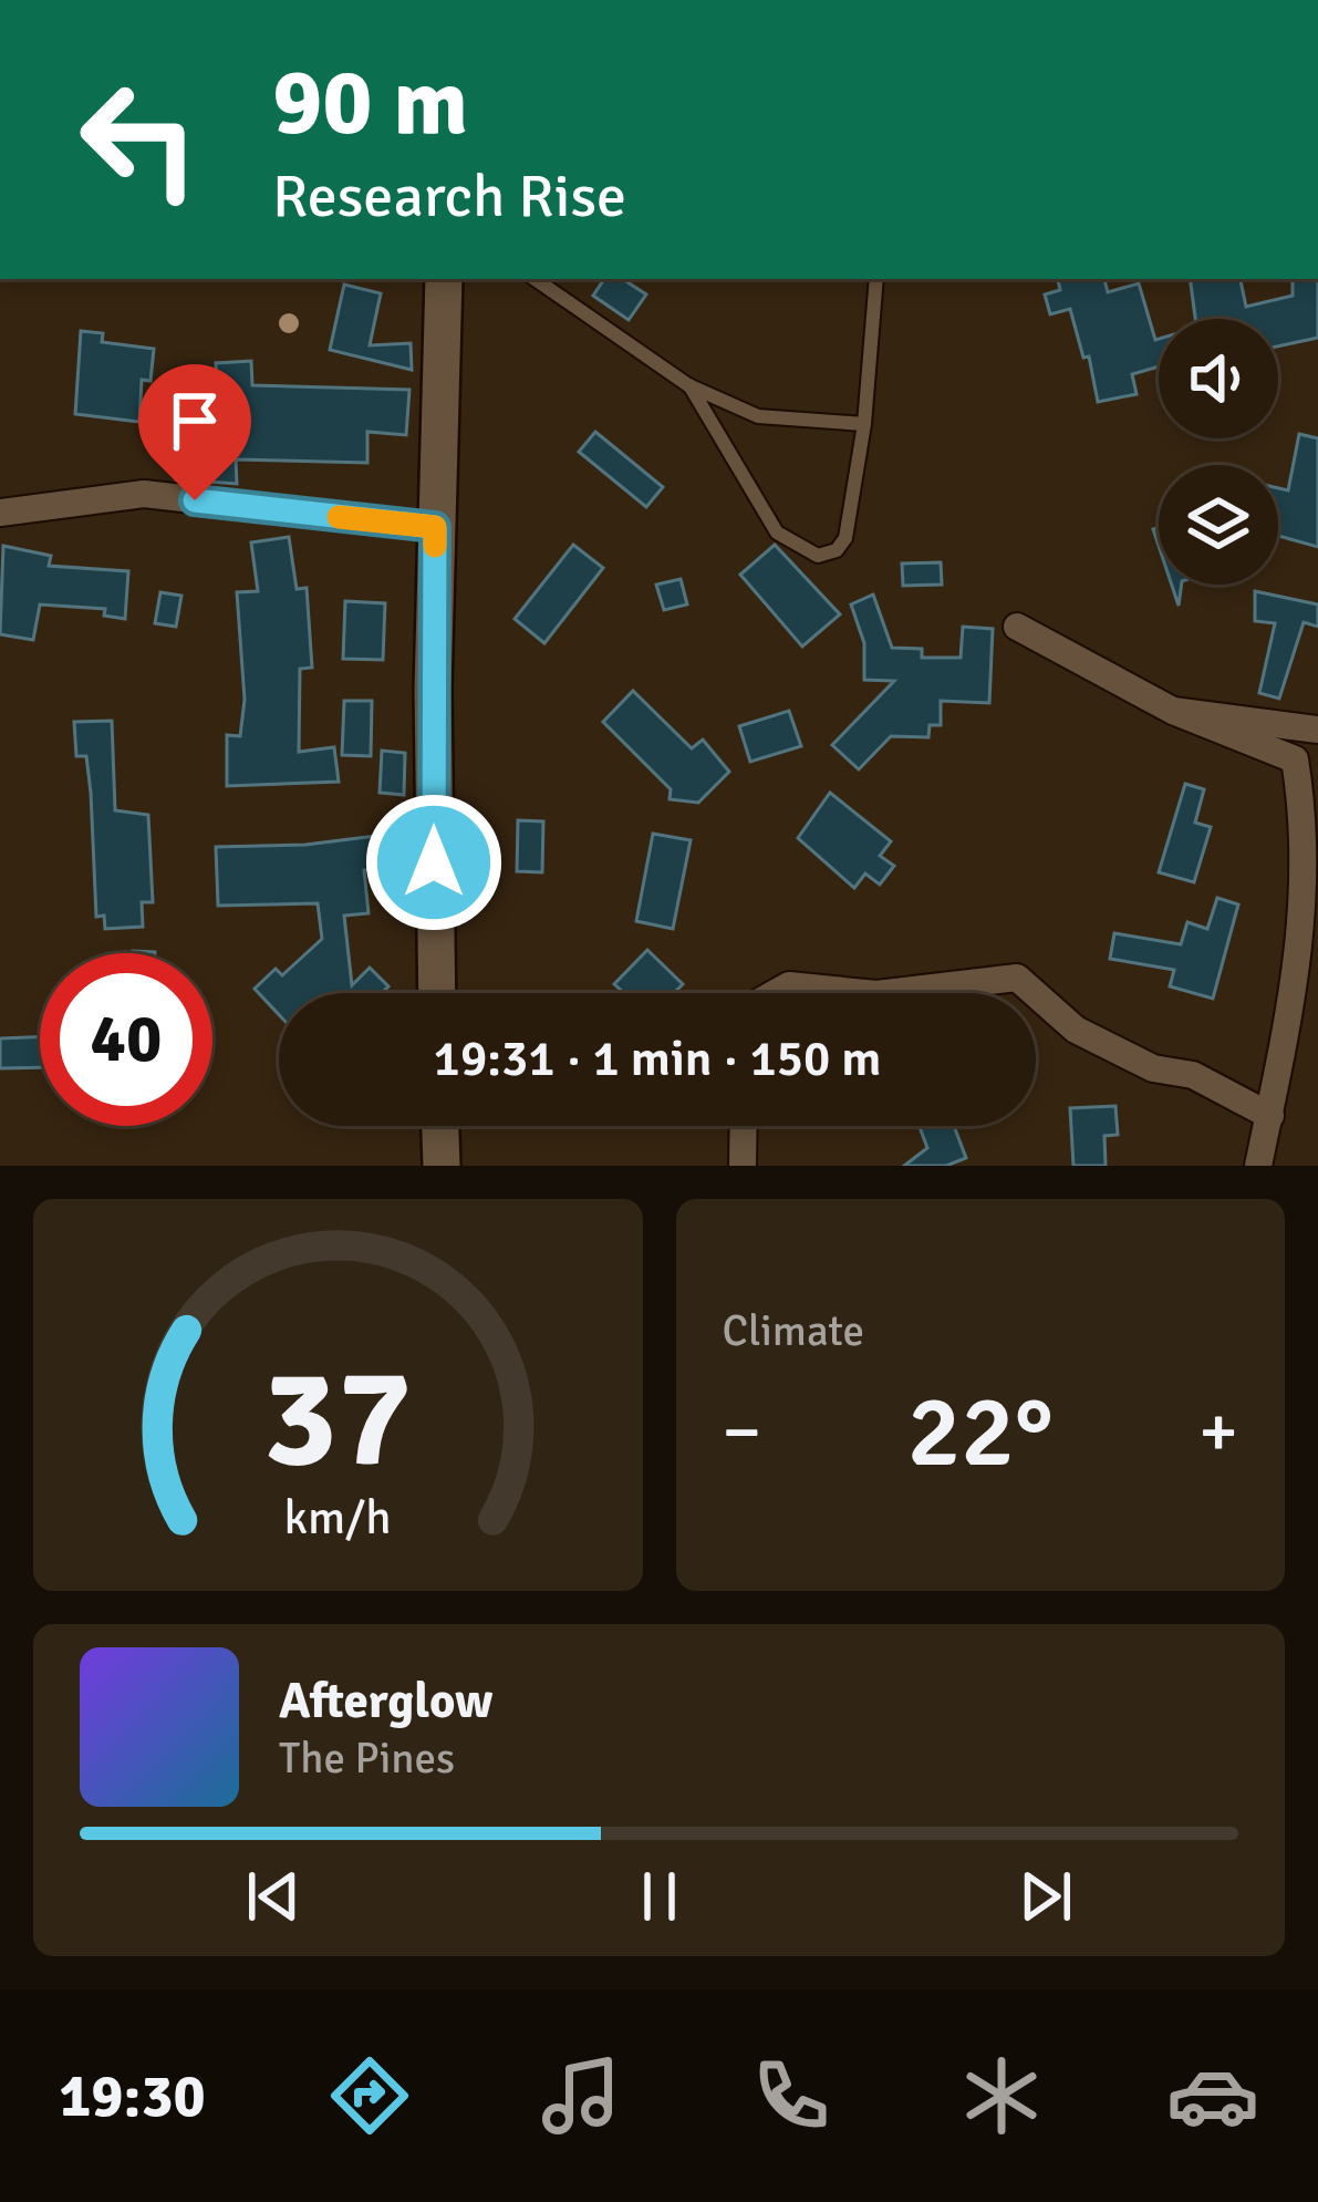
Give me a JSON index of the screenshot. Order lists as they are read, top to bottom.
{
  "page": {
    "turn": ["90 m", "Research Rise"],
    "limit": "40",
    "trip": "19:31 · 1 min · 150 m",
    "tile": "Climate",
    "heat": ["−", "22°", "+"],
    "song": ["Afterglow", "The Pines"],
    "tabs": "19:30",
    "gauge": ["37", "km/h"]
  }
}
